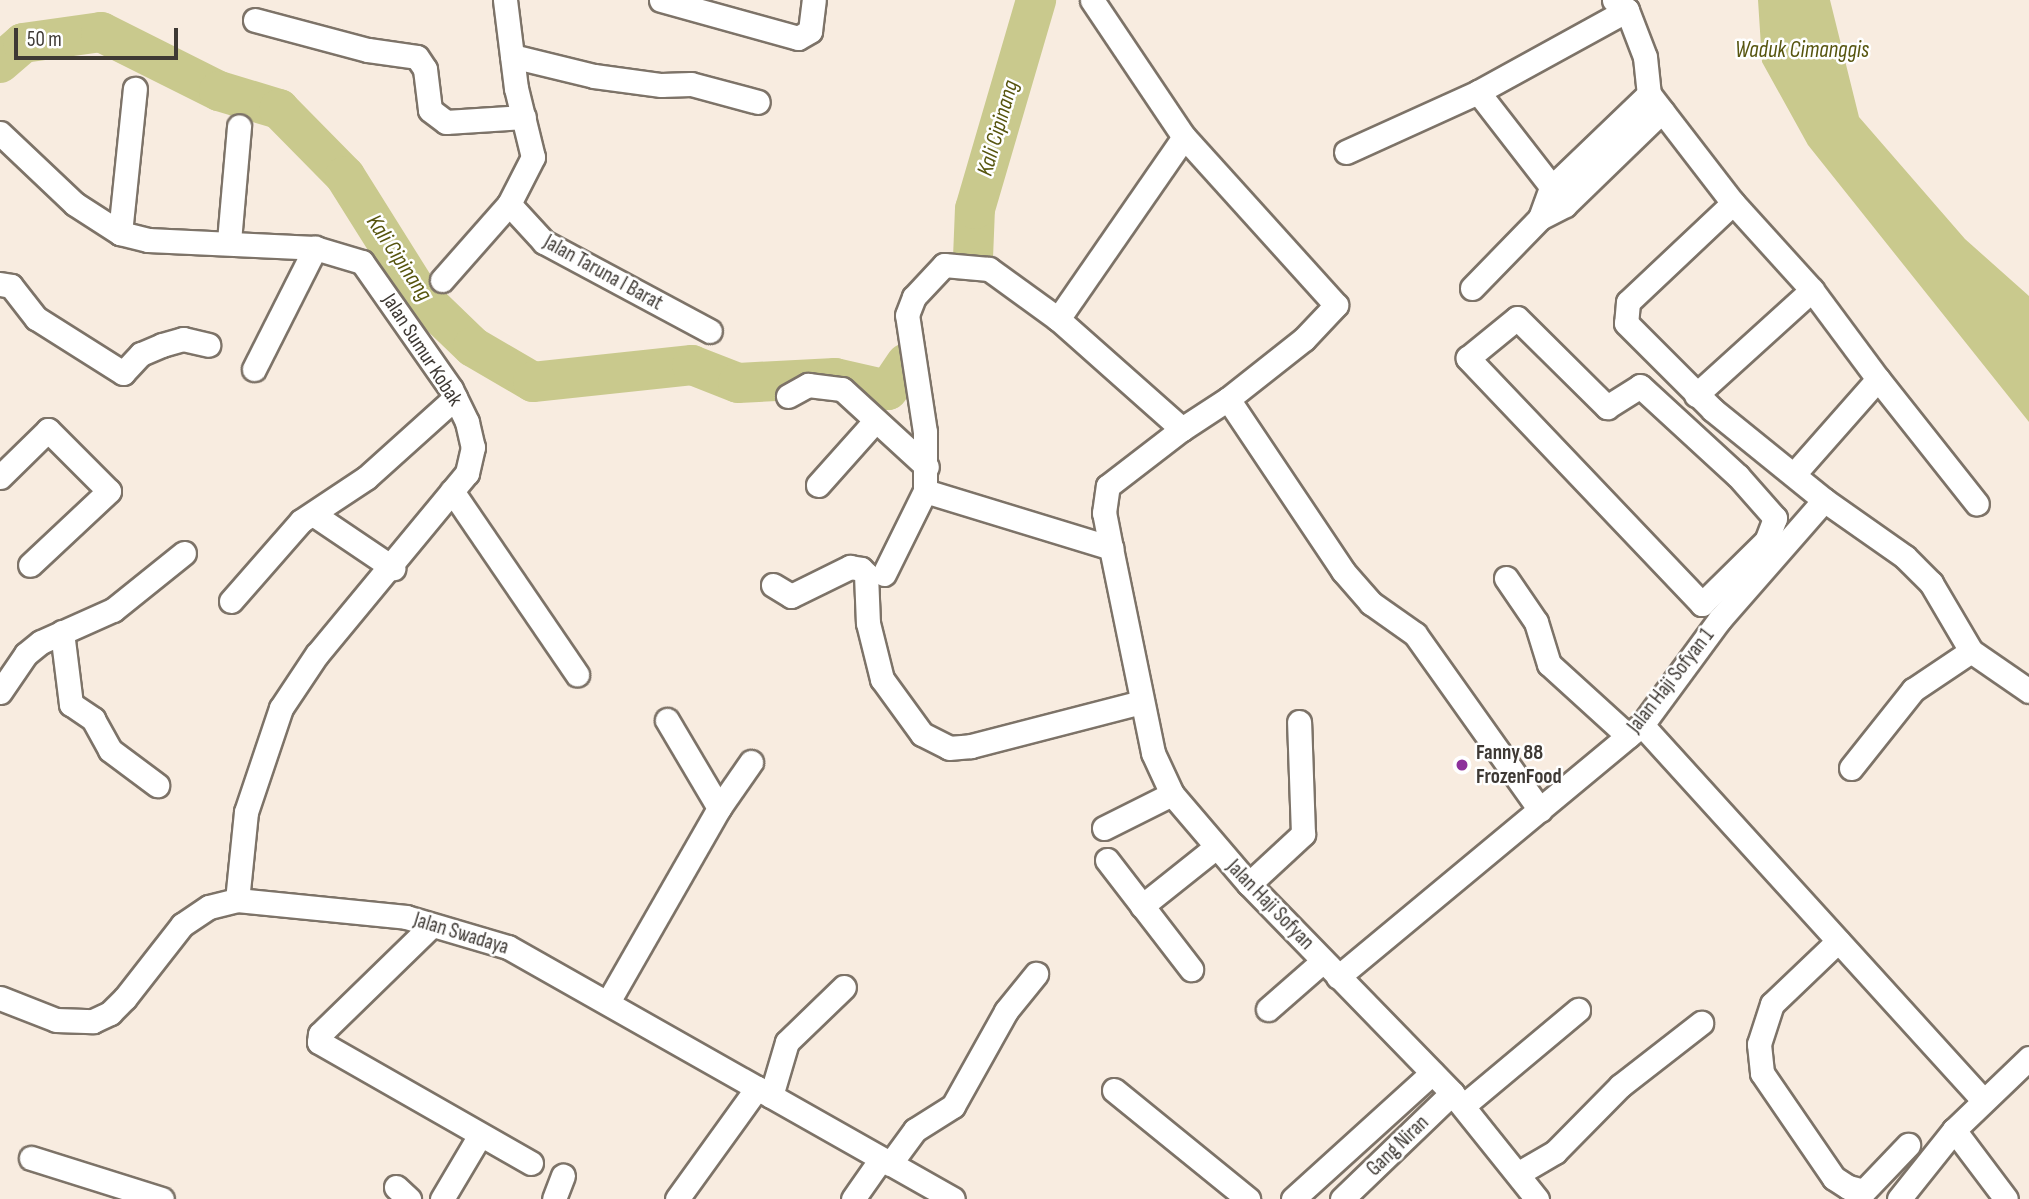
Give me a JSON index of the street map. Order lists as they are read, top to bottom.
{
  "streets": {
    "street": [
      "Jalan Taruna I Barat",
      "Jalan Sumur Kobak",
      "Jalan Haji Sofyan 1",
      "Jalan Haji Sofyan",
      "Jalan Swadaya",
      "Gang Niran"
    ]
  },
  "crossings": [
    ["Jalan Sumur Kobak", "Jalan Swadaya"],
    ["Jalan Haji Sofyan 1", "Jalan Haji Sofyan"],
    ["Jalan Haji Sofyan", "Gang Niran"]
  ],
  "water": ["Waduk Cimanggis", "Kali Cipinang"],
  "places": ["Fanny 88 FrozenFood"],
  "scale_bar": "50 m"
}
